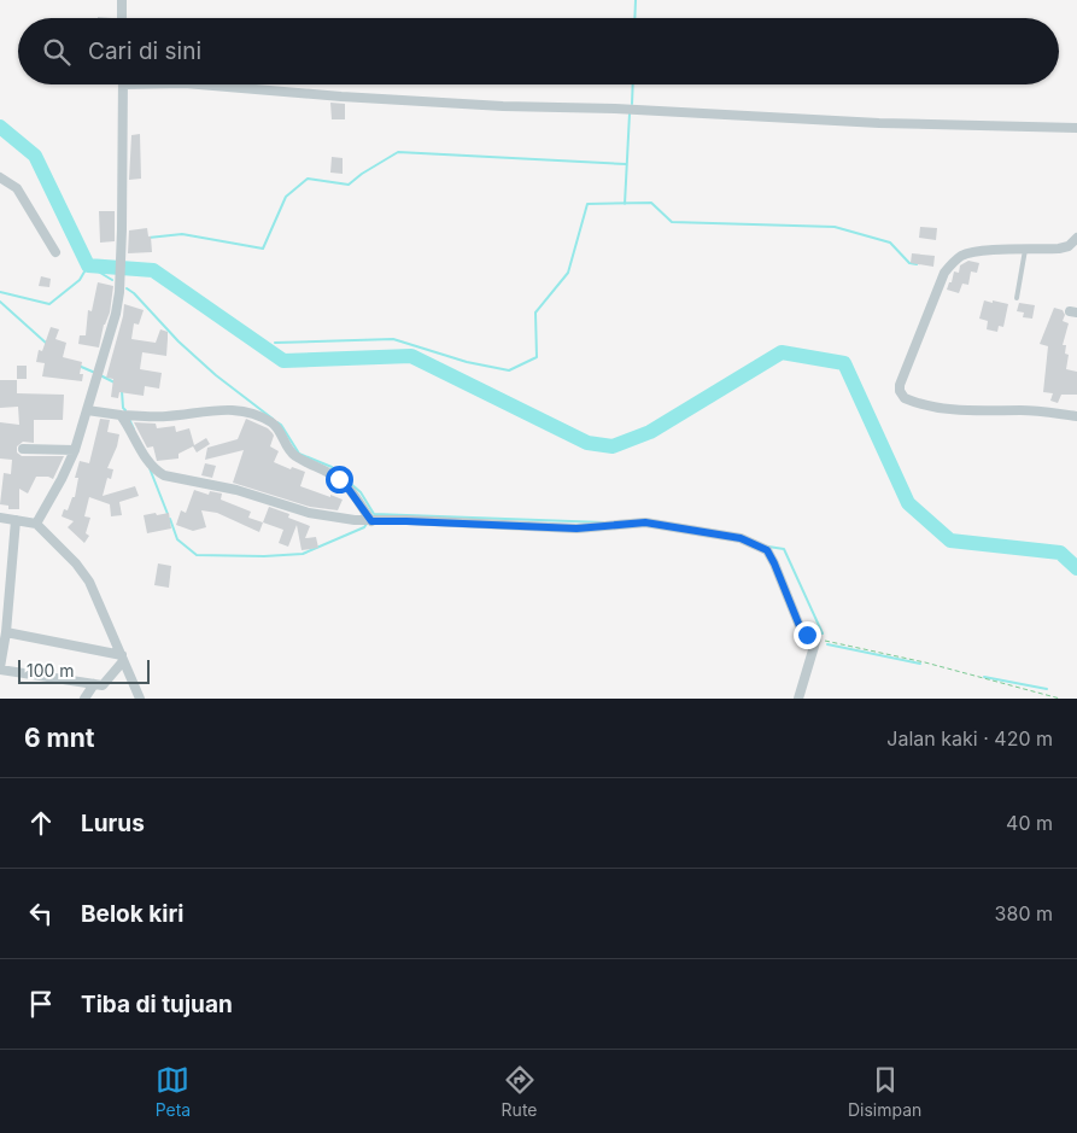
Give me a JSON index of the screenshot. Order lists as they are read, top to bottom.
{
  "scale_bar": "100 m",
  "page": {
    "search": "Cari di sini",
    "scale": "100 m",
    "heading": ["6 mnt", "Jalan kaki · 420 m"],
    "list": [
      ["Lurus", "40 m"],
      ["Belok kiri", "380 m"],
      "Tiba di tujuan"
    ],
    "nav": ["Peta", "Rute", "Disimpan"]
  }
}
